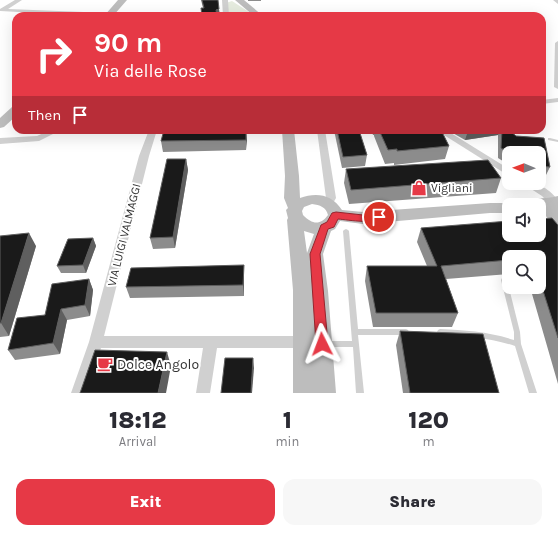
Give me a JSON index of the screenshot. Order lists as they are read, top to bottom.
{
  "streets": {
    "street": ["VIA LUIGI VALMAGGI"]
  },
  "places": {
    "shop": ["Vigliani"],
    "cafe": ["Dolce Angolo"]
  },
  "north": "left",
  "page": {
    "turn": ["90 m", "Via delle Rose"],
    "then": "Then",
    "eta": [
      "18:12",
      "Arrival",
      "1",
      "min",
      "120",
      "m"
    ],
    "buttons": ["Exit", "Share"]
  }
}
